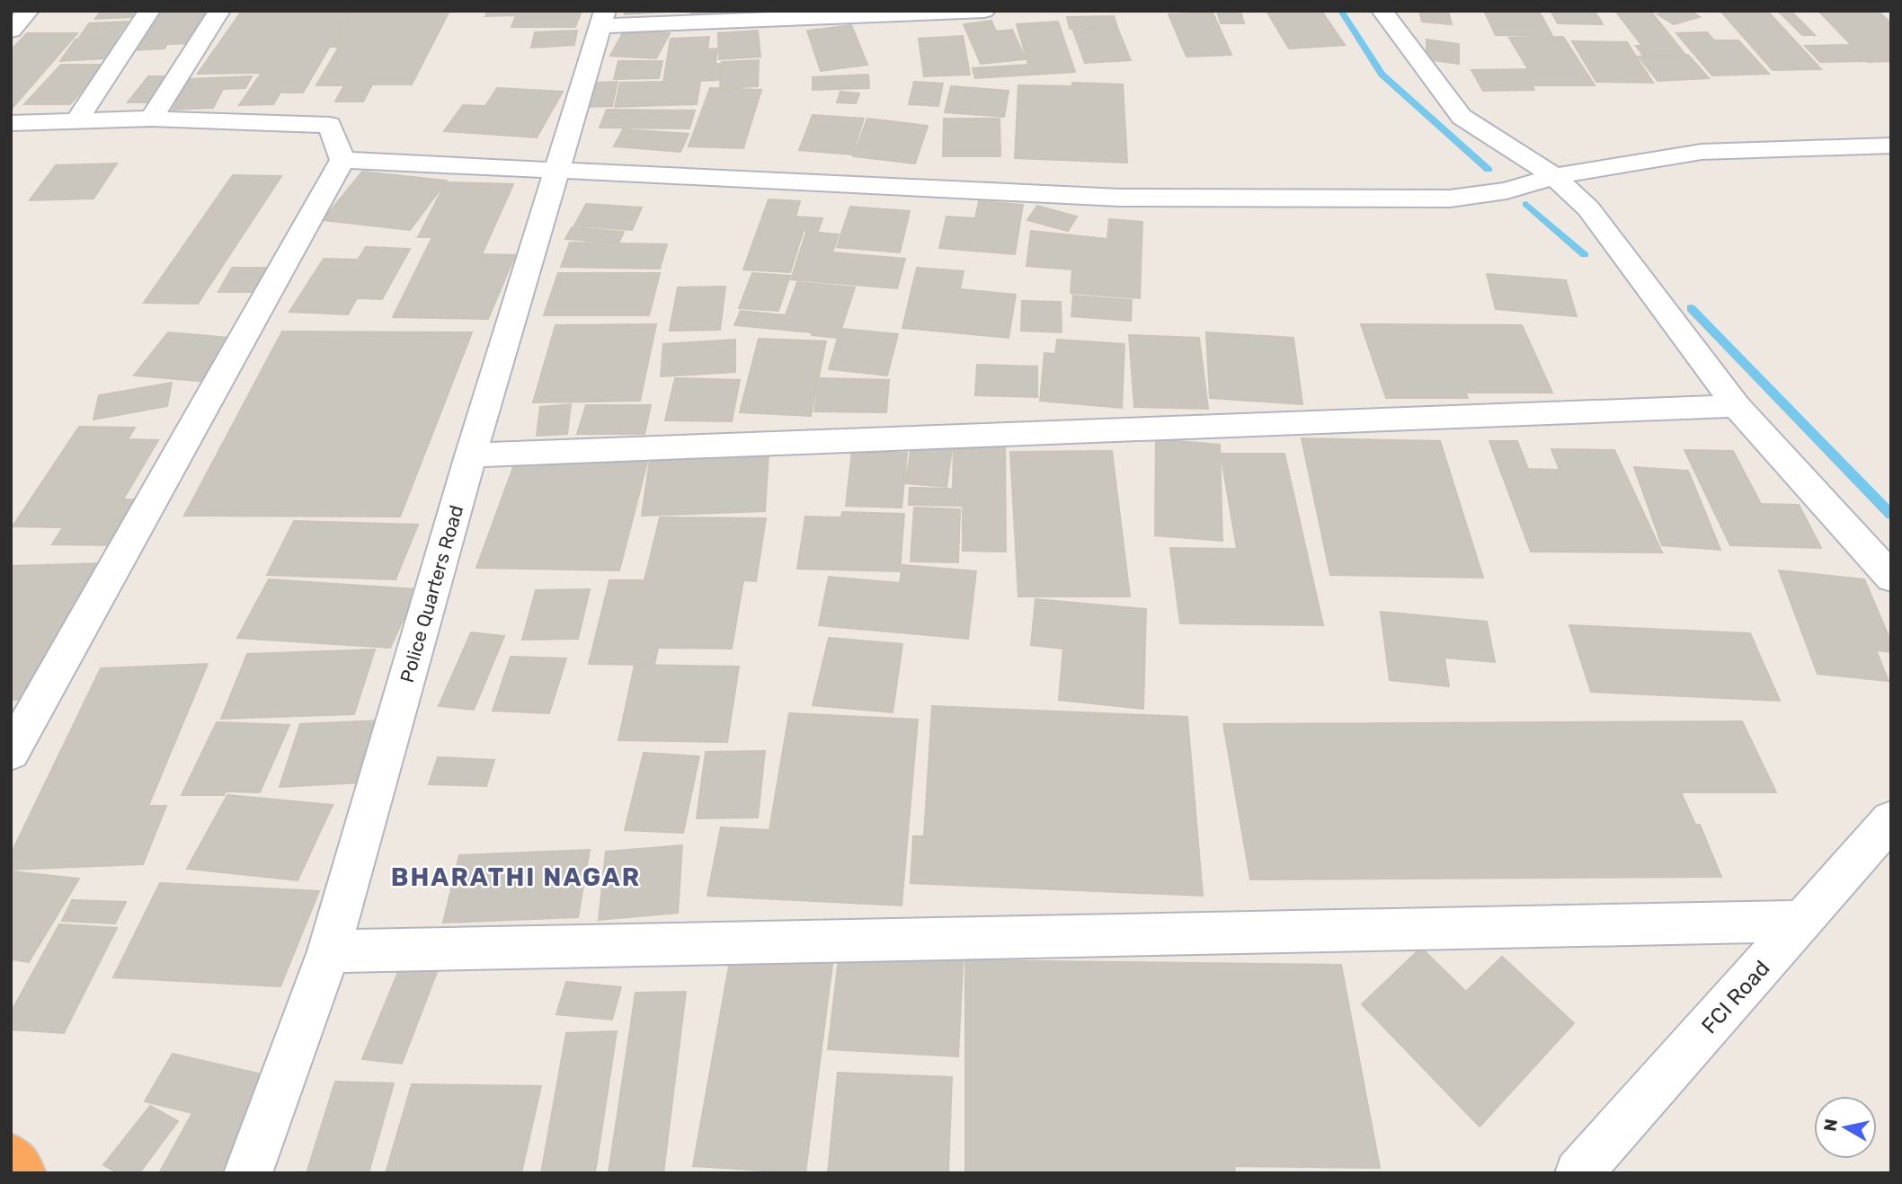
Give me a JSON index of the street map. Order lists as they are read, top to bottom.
{
  "streets": {
    "street": ["Police Quarters Road", "FCI Road"]
  },
  "districts": ["BHARATHI NAGAR"],
  "north": "left"
}
